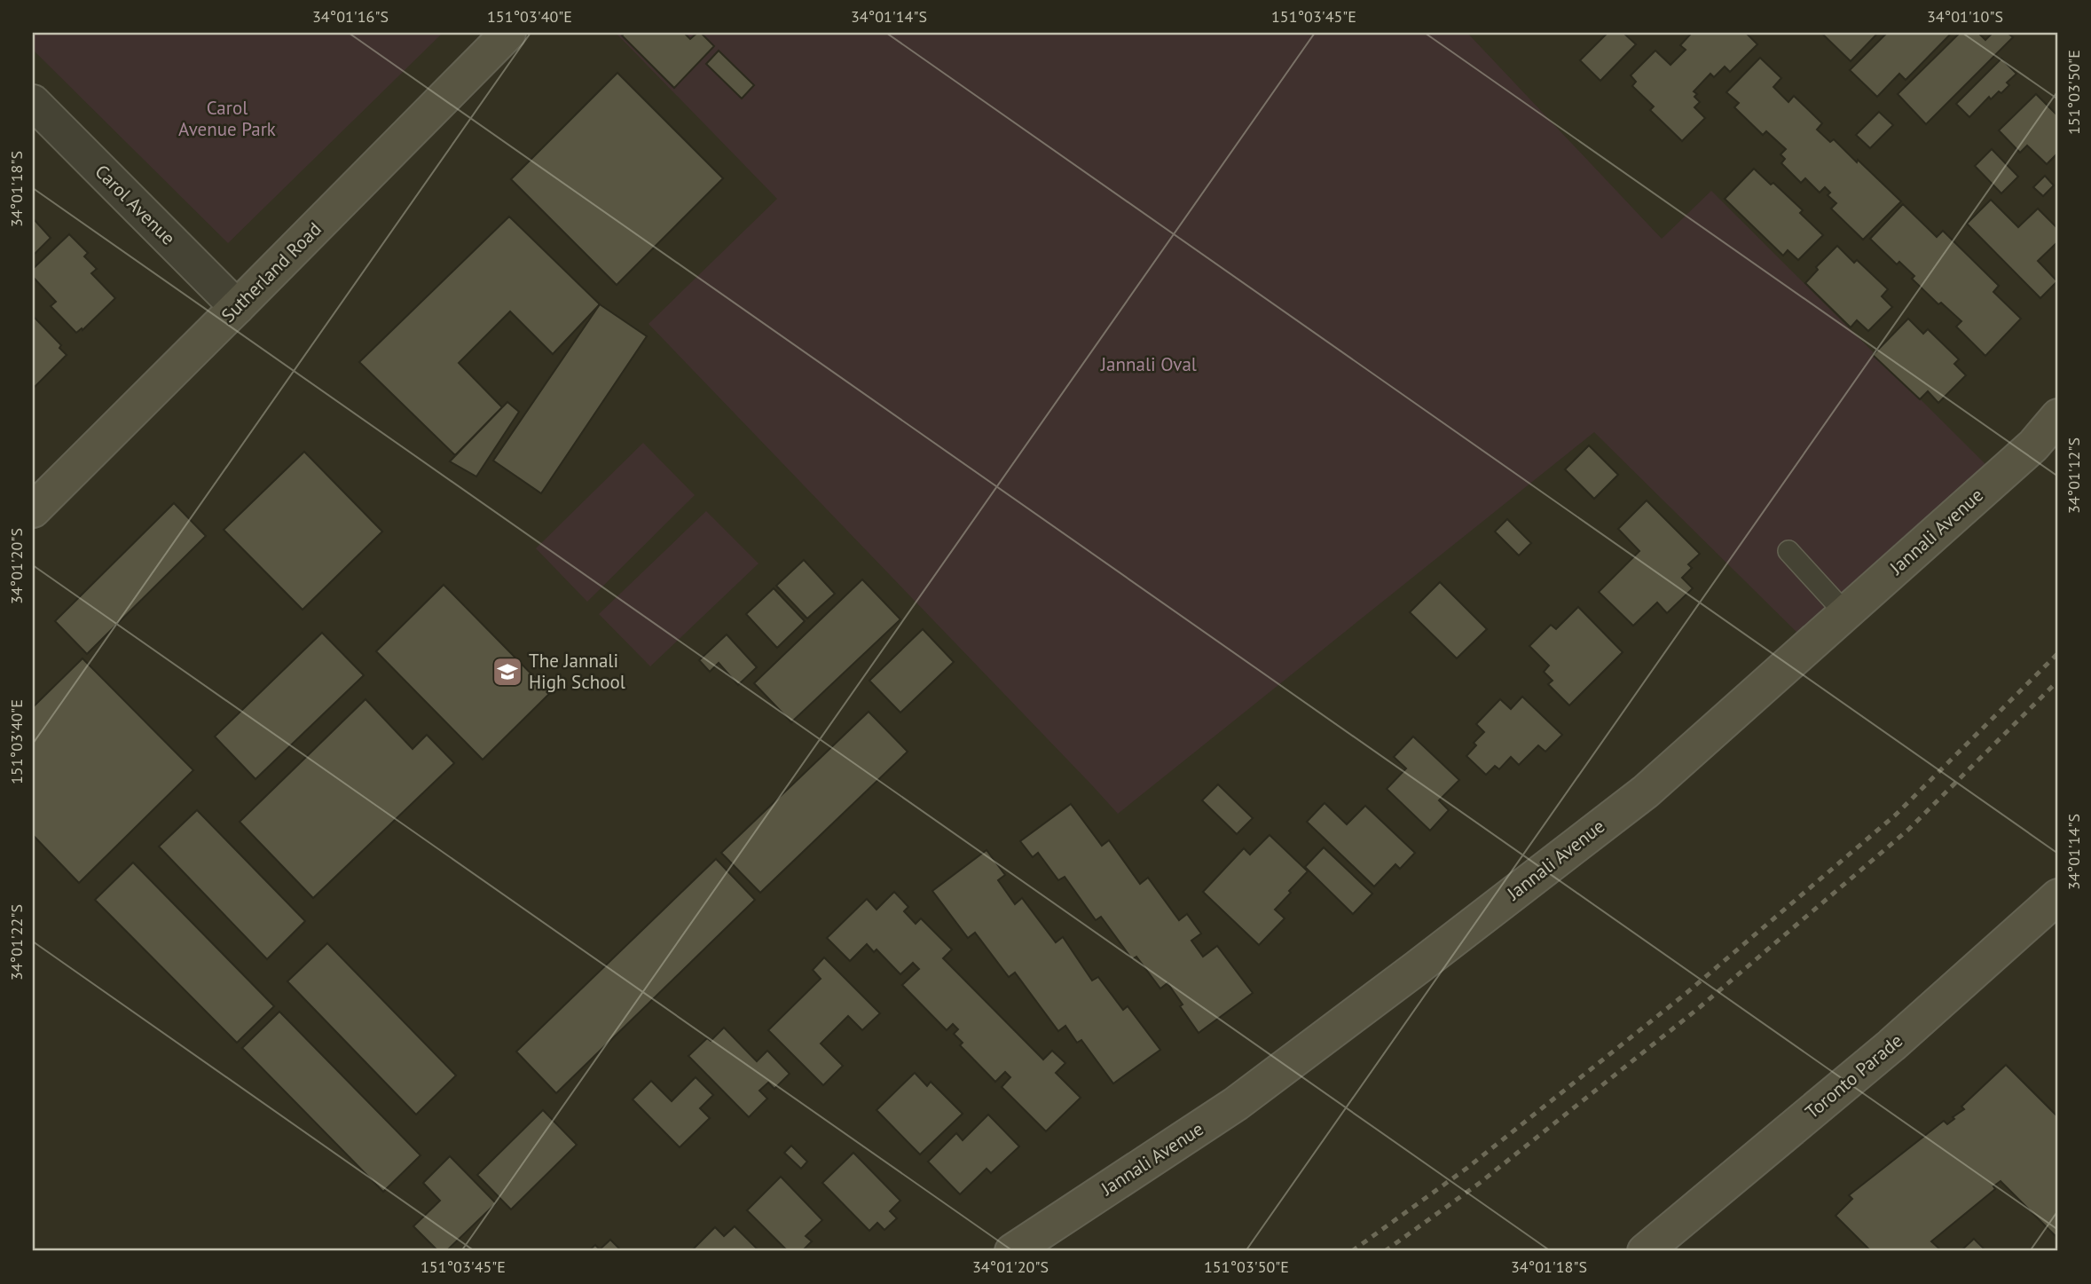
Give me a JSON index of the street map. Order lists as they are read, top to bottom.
{
  "streets": {
    "street": [
      "Carol Avenue",
      "Sutherland Road",
      "Jannali Avenue",
      "Toronto Parade"
    ]
  },
  "crossings": [
    ["Carol Avenue", "Sutherland Road"]
  ],
  "parks": ["Carol Avenue Park", "Jannali Oval"],
  "places": {
    "school or university": ["The Jannali High School"]
  },
  "coordinates": [
    "34°01'16\"S",
    "151°03'40\"E",
    "34°01'14\"S",
    "151°03'45\"E",
    "34°01'10\"S",
    "151°03'50\"E",
    "34°01'18\"S",
    "34°01'12\"S",
    "34°01'20\"S",
    "34°01'22\"S"
  ]
}
